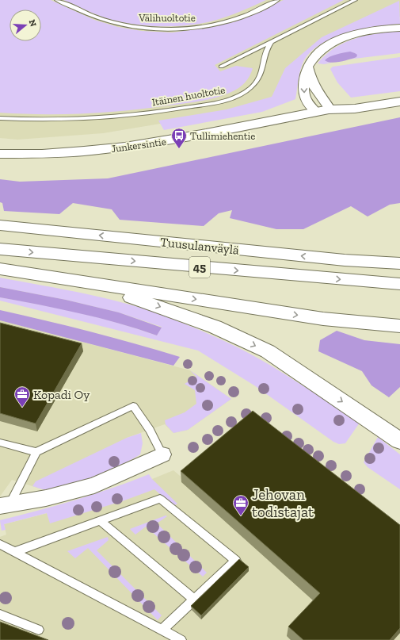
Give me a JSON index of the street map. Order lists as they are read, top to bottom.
{
  "streets": {
    "main road": ["Junkersintie", "Tuusulanväylä", "45"],
    "lane": ["Välihuoltotie", "Itäinen huoltotie"]
  },
  "places": {
    "bus stop": ["Tullimiehentie"],
    "office": ["Kopadi Oy", "Jehovan todistajat"]
  },
  "north": "right"
}
